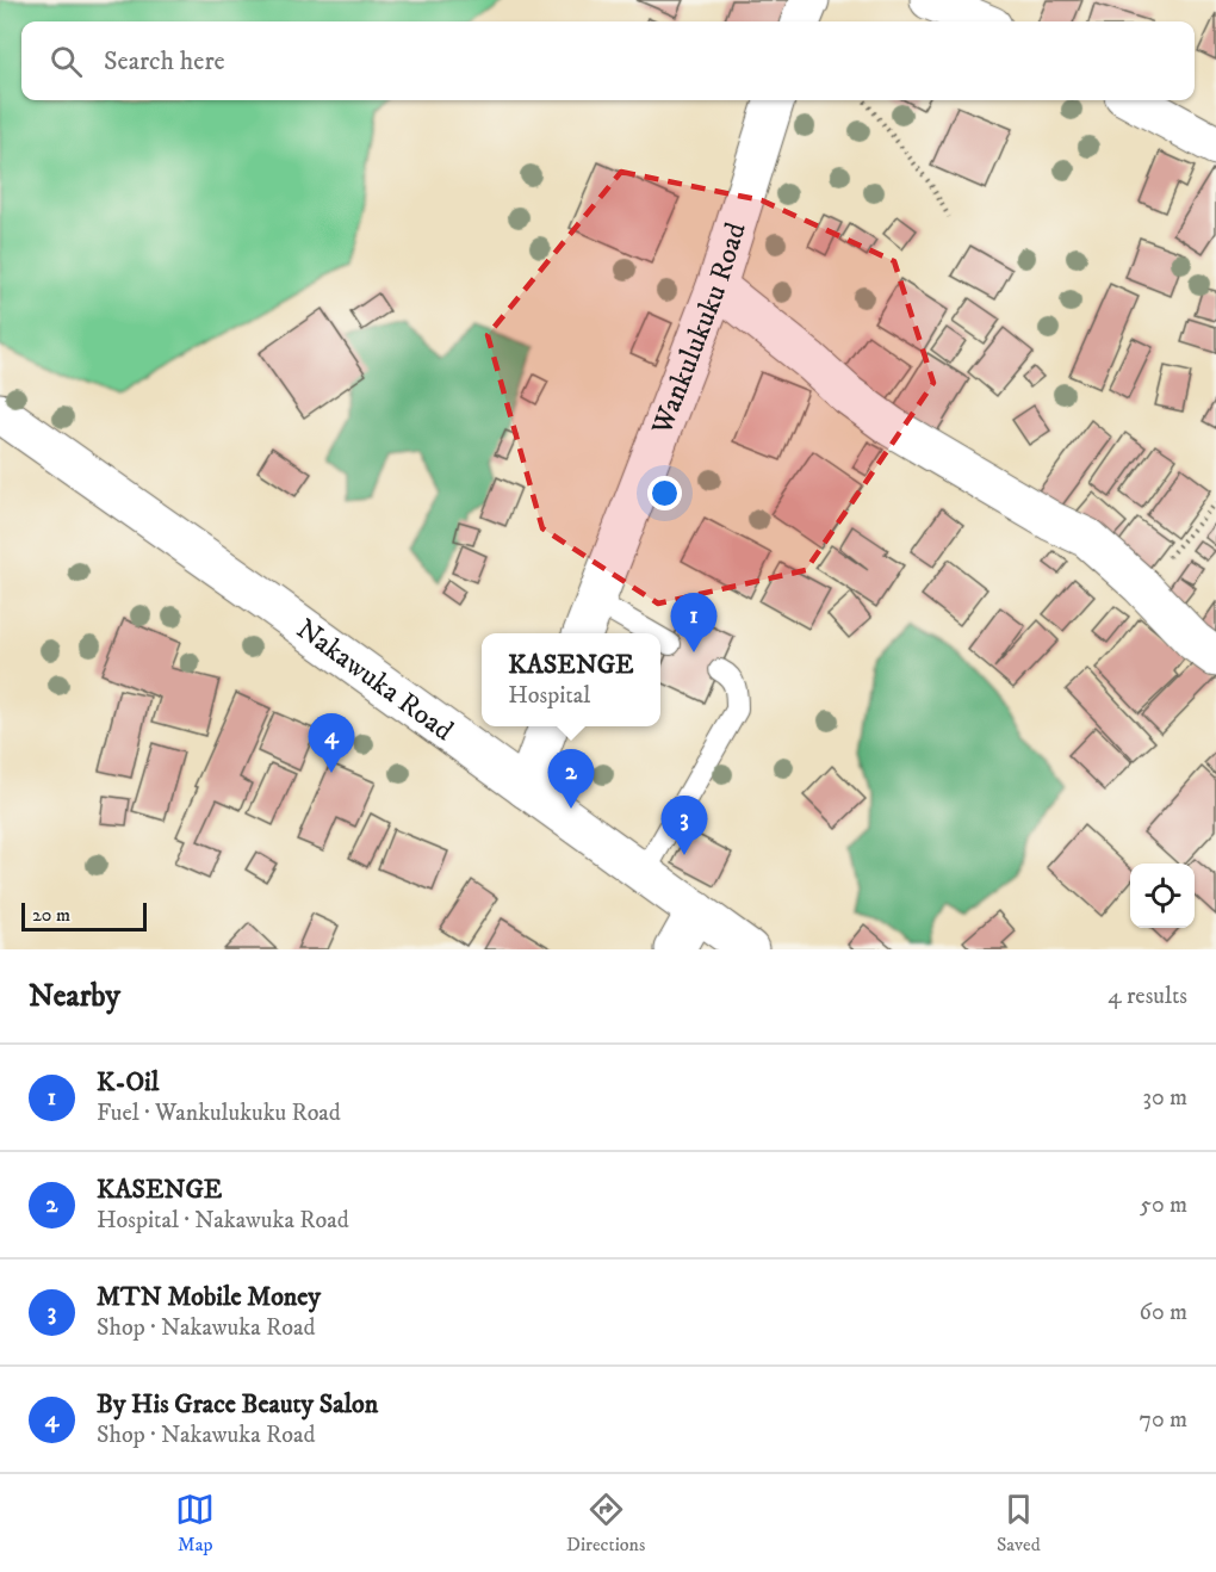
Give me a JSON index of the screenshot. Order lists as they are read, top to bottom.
{
  "streets": {
    "main road": ["Wankulukuku Road", "Nakawuka Road"]
  },
  "scale_bar": "20 m",
  "page": {
    "search": "Search here",
    "pins": [
      "1",
      "4",
      "2",
      "3"
    ],
    "popup": ["KASENGE", "Hospital"],
    "scale": "20 m",
    "heading": ["Nearby", "4 results"],
    "list": [
      {
        "mark": "1",
        "name": "K-Oil",
        "note": "Fuel · Wankulukuku Road",
        "value": "30 m"
      },
      {
        "mark": "2",
        "name": "KASENGE",
        "note": "Hospital · Nakawuka Road",
        "value": "50 m"
      },
      {
        "mark": "3",
        "name": "MTN Mobile Money",
        "note": "Shop · Nakawuka Road",
        "value": "60 m"
      },
      {
        "mark": "4",
        "name": "By His Grace Beauty Salon",
        "note": "Shop · Nakawuka Road",
        "value": "70 m"
      }
    ],
    "nav": ["Map", "Directions", "Saved"]
  }
}
